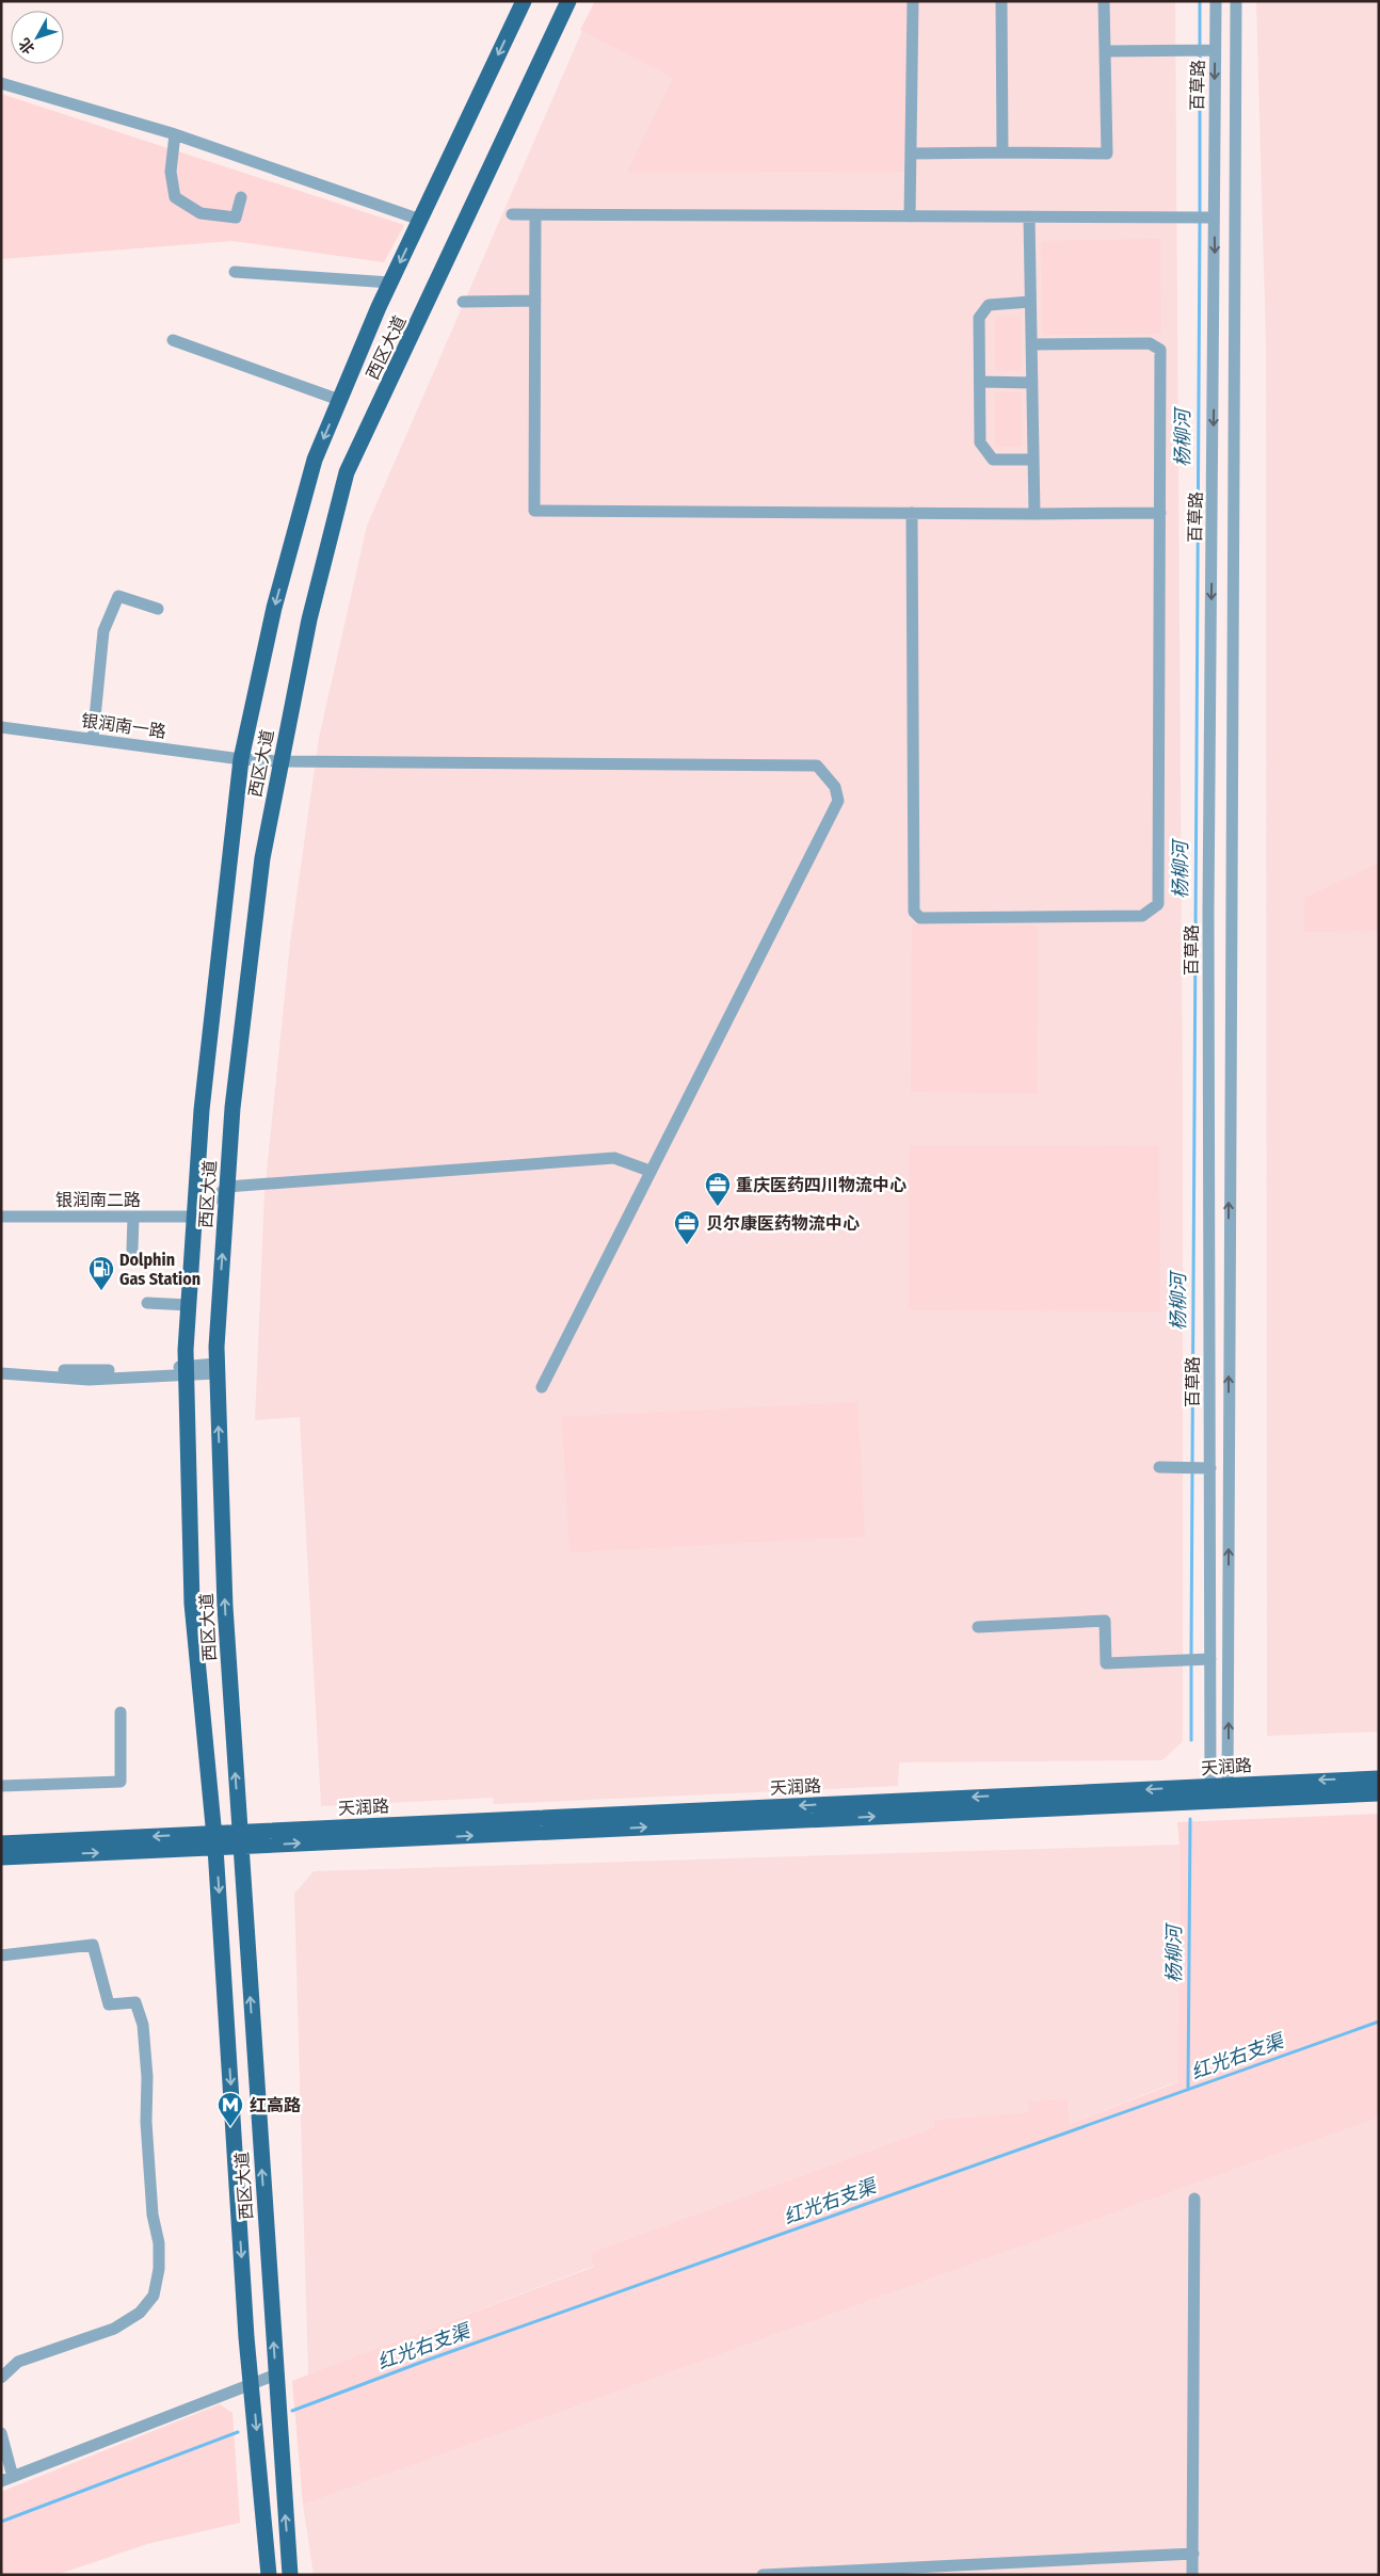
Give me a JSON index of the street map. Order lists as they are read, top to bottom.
{
  "streets": {
    "main road": ["西区大道", "天润路"],
    "street": ["百草路", "银润南一路", "银润南二路"]
  },
  "crossings": [
    ["百草路", "天润路"],
    ["西区大道", "银润南一路"],
    ["西区大道", "银润南二路"],
    ["西区大道", "天润路"]
  ],
  "water": ["杨柳河", "红光右支渠"],
  "places": {
    "office": ["重庆医药四川物流中心", "贝尔康医药物流中心"],
    "fuel station": ["Dolphin Gas Station"],
    "metro station": ["红高路"]
  },
  "north": "bottom left"
}
